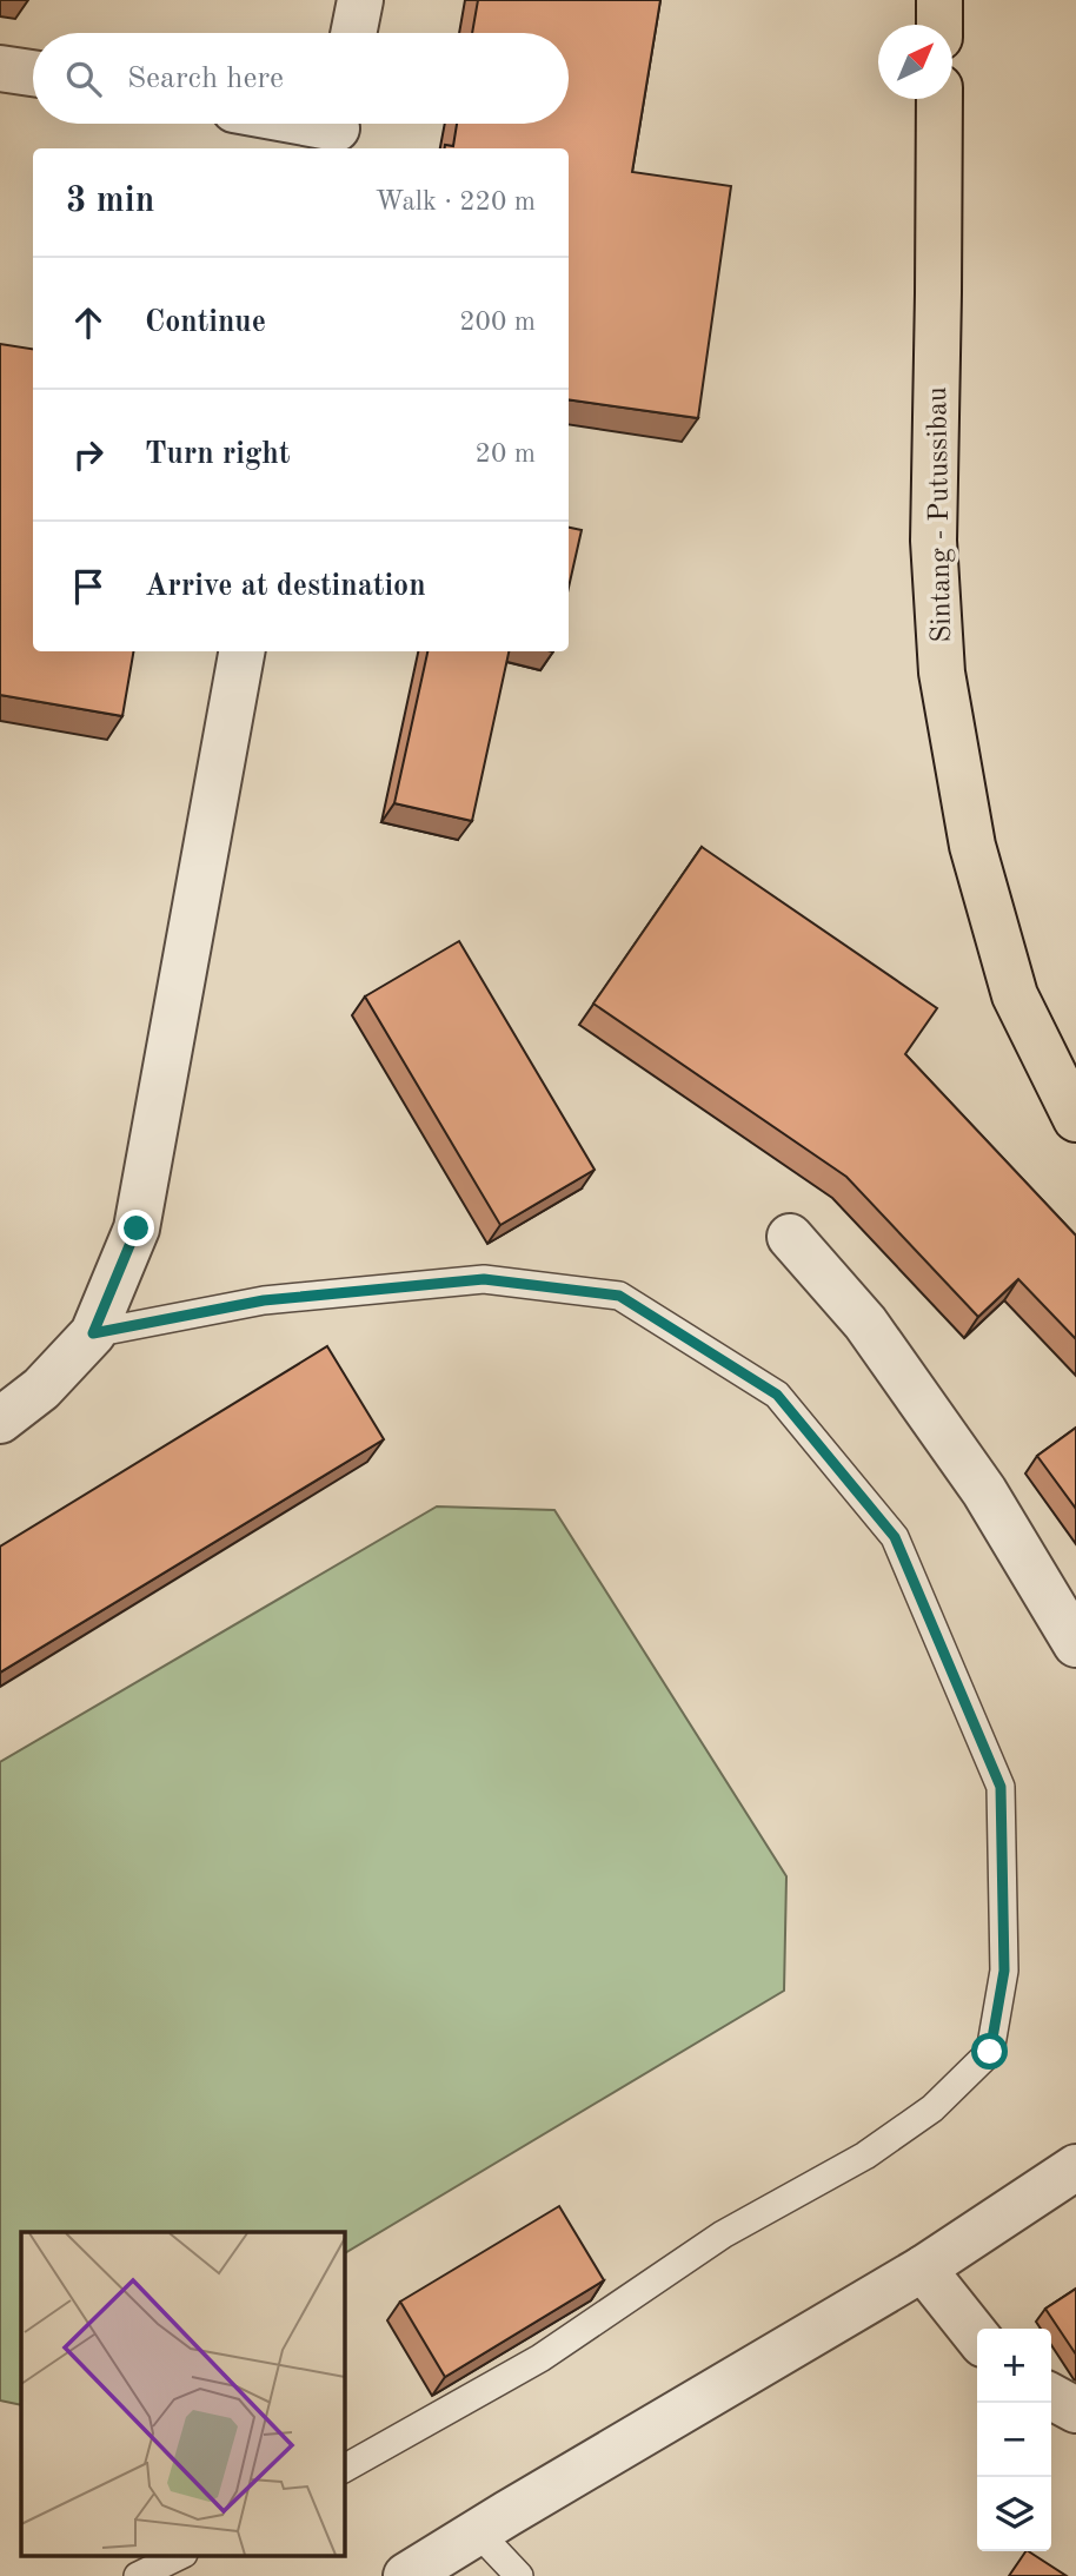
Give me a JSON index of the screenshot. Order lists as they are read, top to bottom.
{
  "streets": {
    "highway": ["Sintang - Putussibau"]
  },
  "north": "top right",
  "page": {
    "search": "Search here",
    "heading": ["3 min", "Walk · 220 m"],
    "list": [
      ["Continue", "200 m"],
      ["Turn right", "20 m"],
      "Arrive at destination"
    ],
    "map_buttons": ["+", "−"]
  }
}
